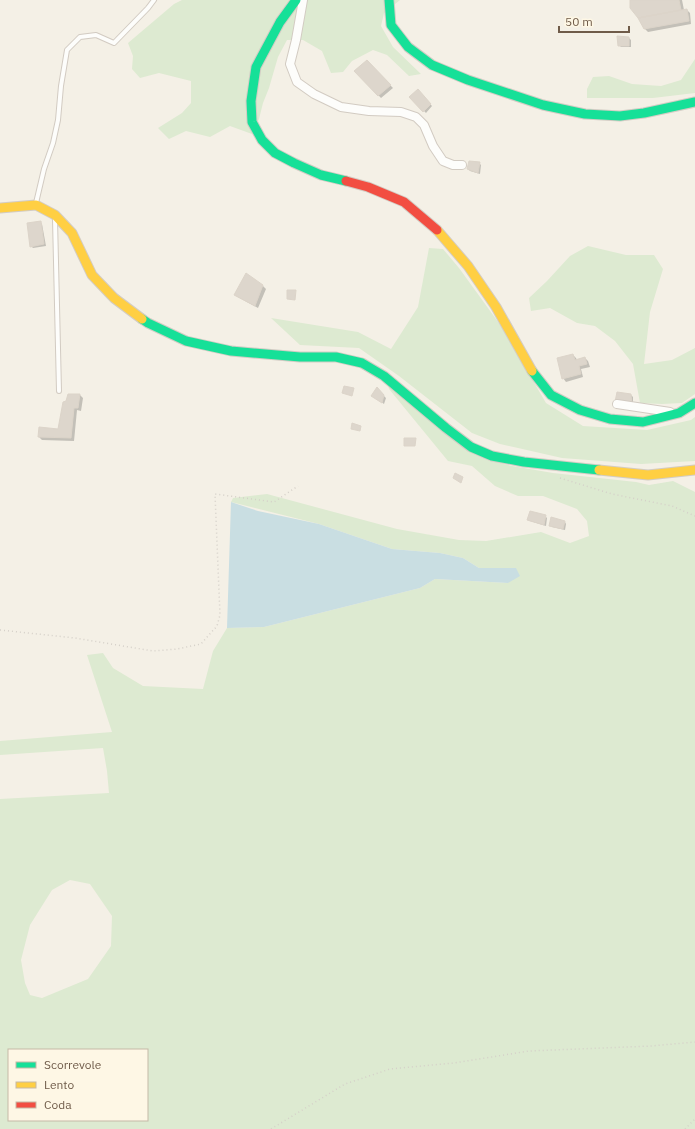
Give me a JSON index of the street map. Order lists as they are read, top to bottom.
{
  "legend": ["Scorrevole", "Lento", "Coda"],
  "scale_bar": "50 m"
}
